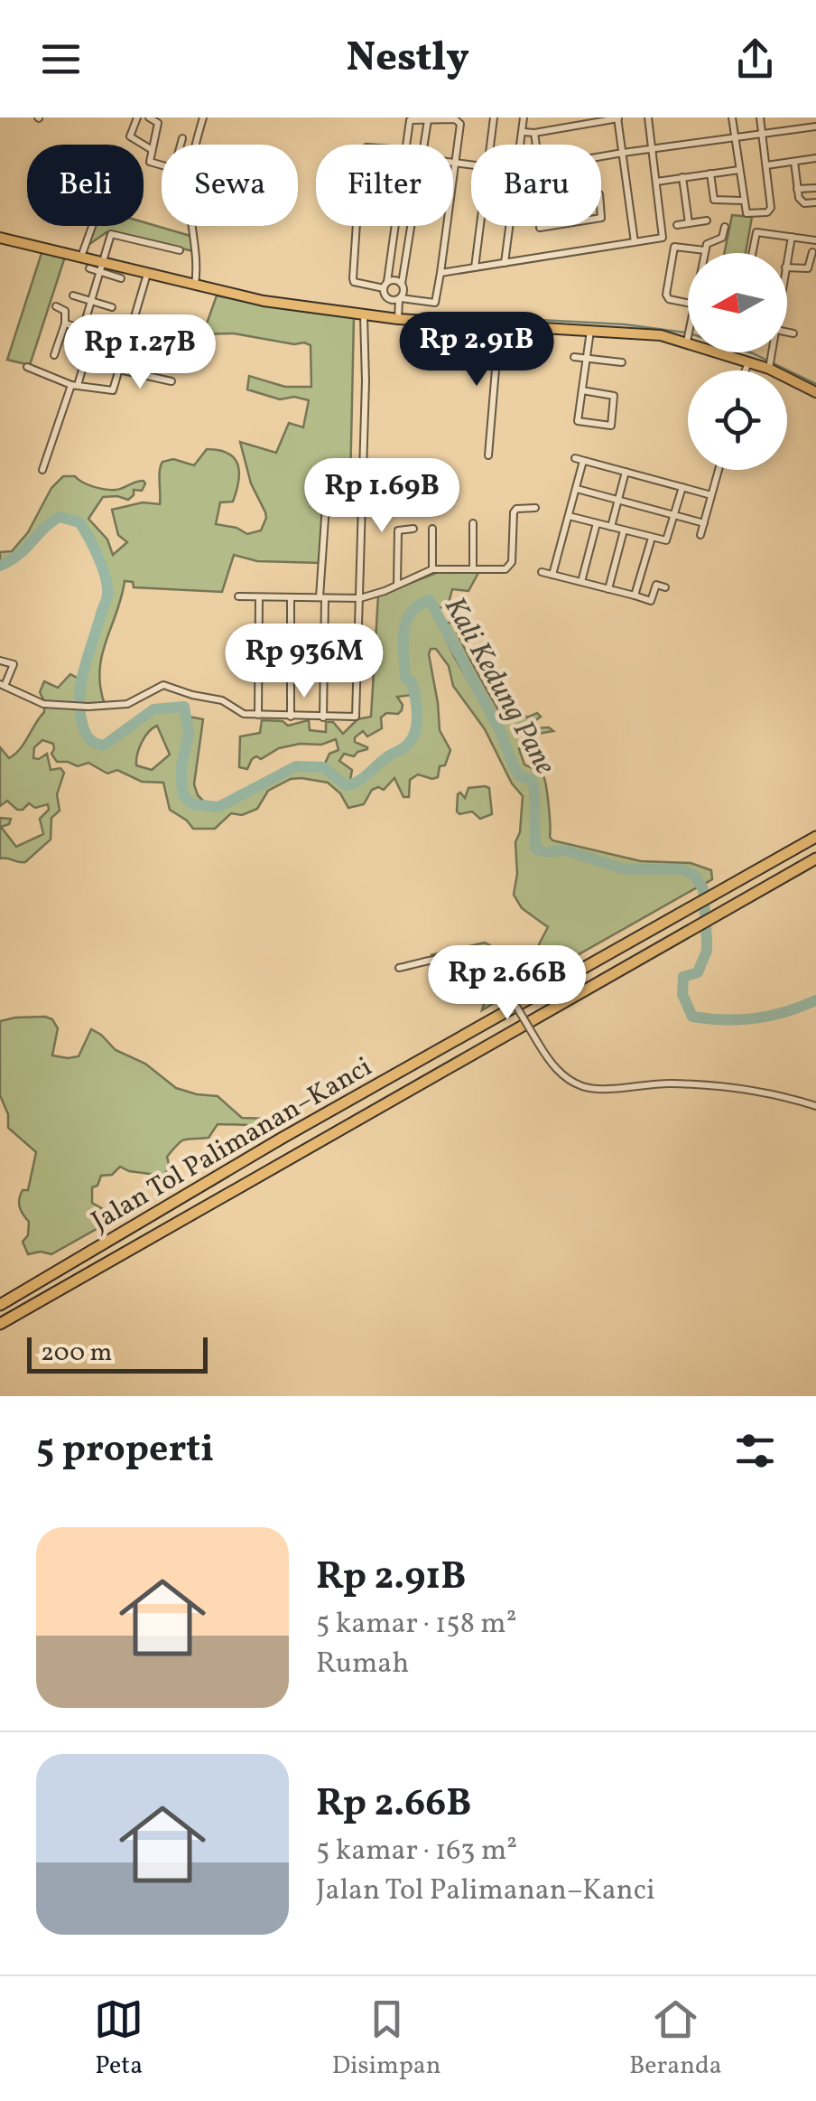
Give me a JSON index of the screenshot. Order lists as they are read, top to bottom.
{
  "streets": {
    "highway": ["Jalan Tol Palimanan–Kanci"]
  },
  "water": ["Kali Kedung Pane"],
  "scale_bar": "200 m",
  "north": "left",
  "page": {
    "header": "Nestly",
    "chip": [
      "Beli",
      "Sewa",
      "Filter",
      "Baru"
    ],
    "price": [
      "Rp 2.91B",
      "Rp 1.27B",
      "Rp 1.69B",
      "Rp 936M",
      "Rp 2.66B"
    ],
    "scale": "200 m",
    "heading": "5 properti",
    "list": [
      {
        "name": "Rp 2.91B",
        "note": "5 kamar · 158 m² · Rumah"
      },
      {
        "name": "Rp 2.66B",
        "note": "5 kamar · 163 m² · Jalan Tol Palimanan–Kanci"
      }
    ],
    "tabs": ["Peta", "Disimpan", "Beranda"]
  }
}
